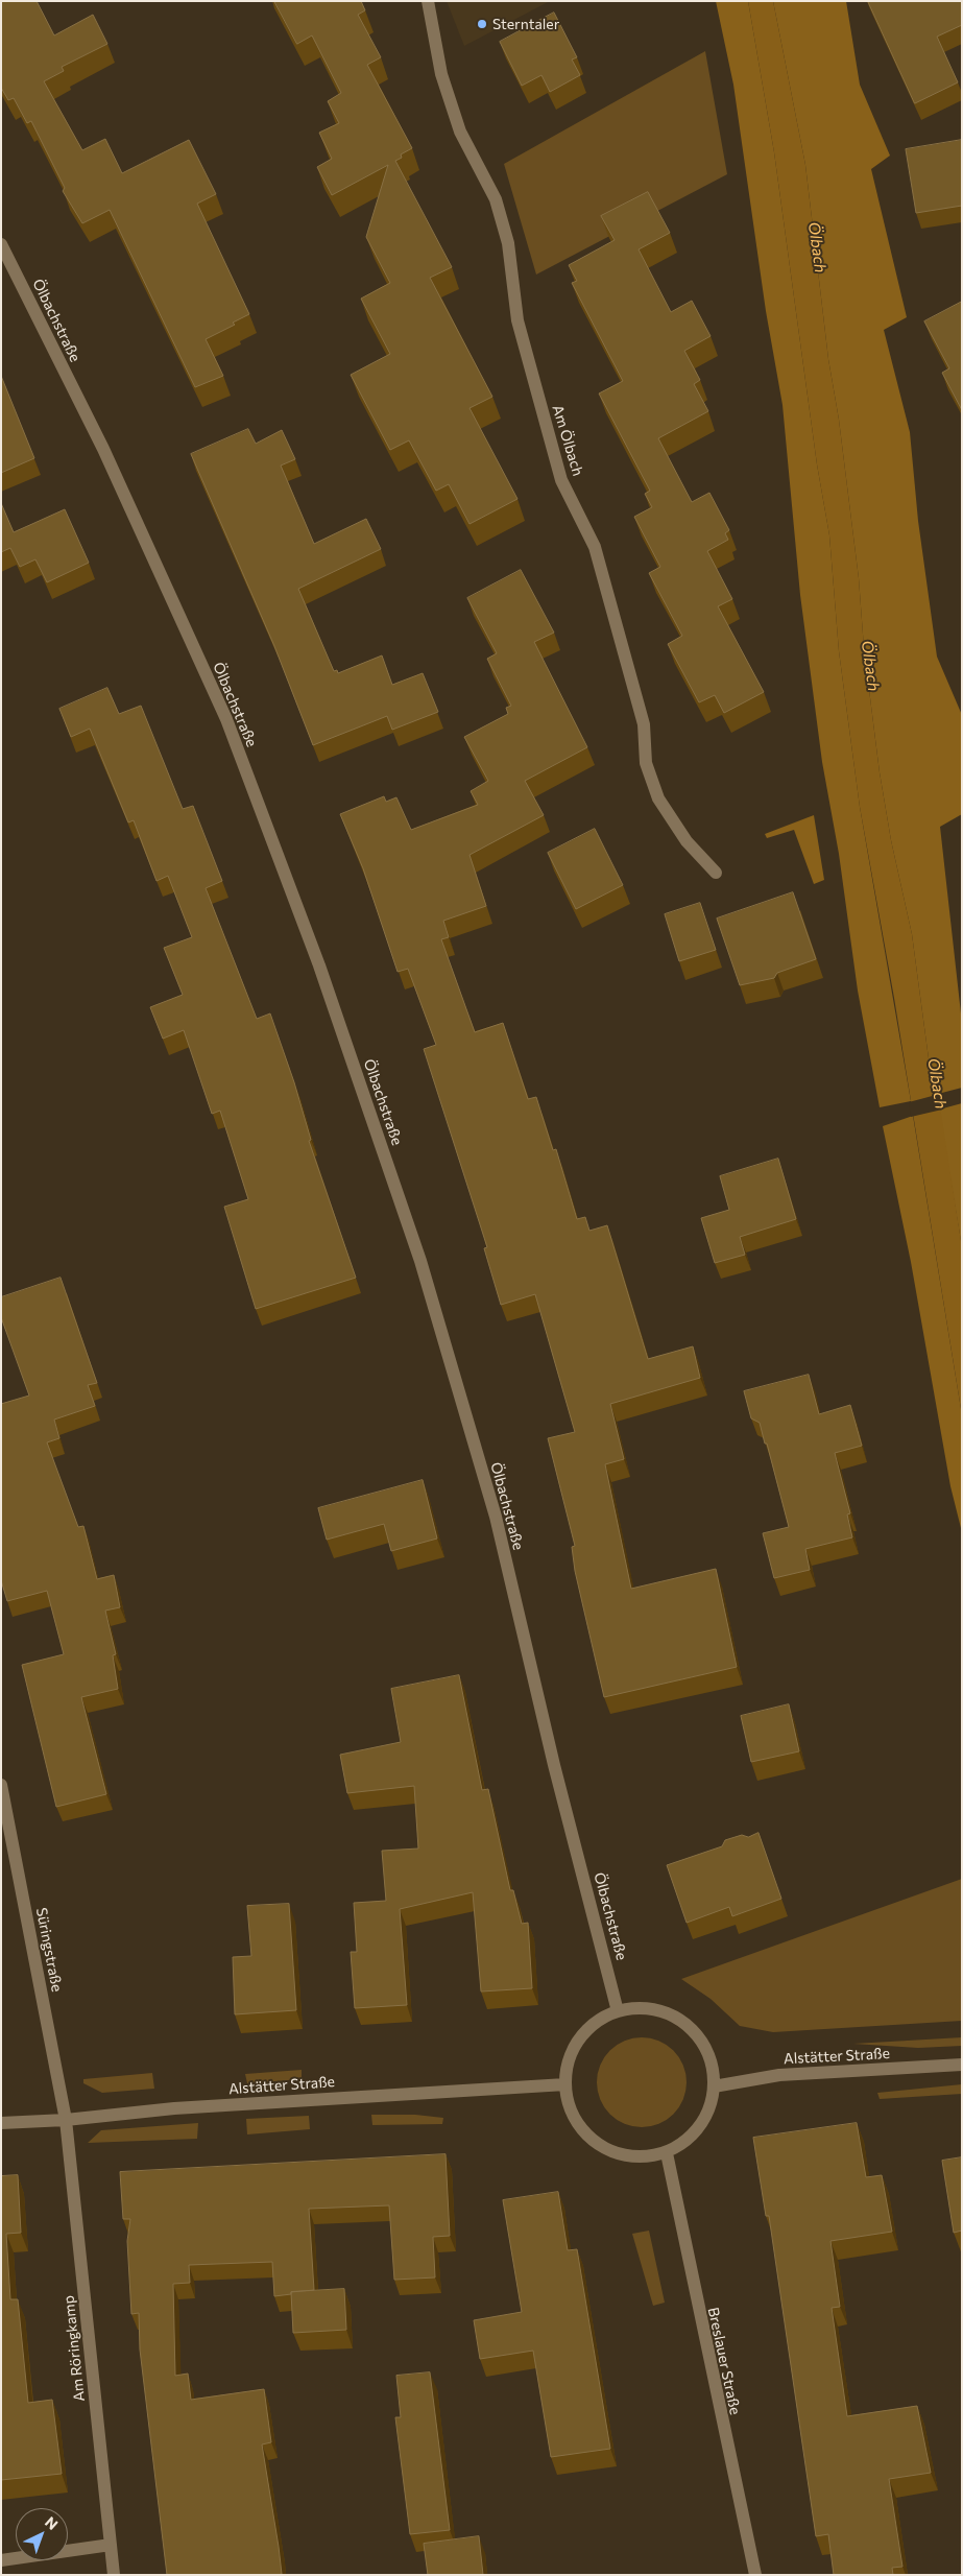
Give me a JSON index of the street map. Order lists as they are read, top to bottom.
{
  "streets": {
    "street": [
      "Ölbachstraße",
      "Am Ölbach",
      "Süringstraße",
      "Alstätter Straße",
      "Am Röringkamp",
      "Breslauer Straße"
    ]
  },
  "crossings": [
    ["Ölbachstraße", "Alstätter Straße"],
    ["Ölbachstraße", "Breslauer Straße"],
    ["Süringstraße", "Alstätter Straße"],
    ["Süringstraße", "Am Röringkamp"],
    ["Alstätter Straße", "Am Röringkamp"],
    ["Alstätter Straße", "Breslauer Straße"]
  ],
  "water": ["Ölbach"],
  "places": ["Sterntaler"],
  "north": "top right"
}
